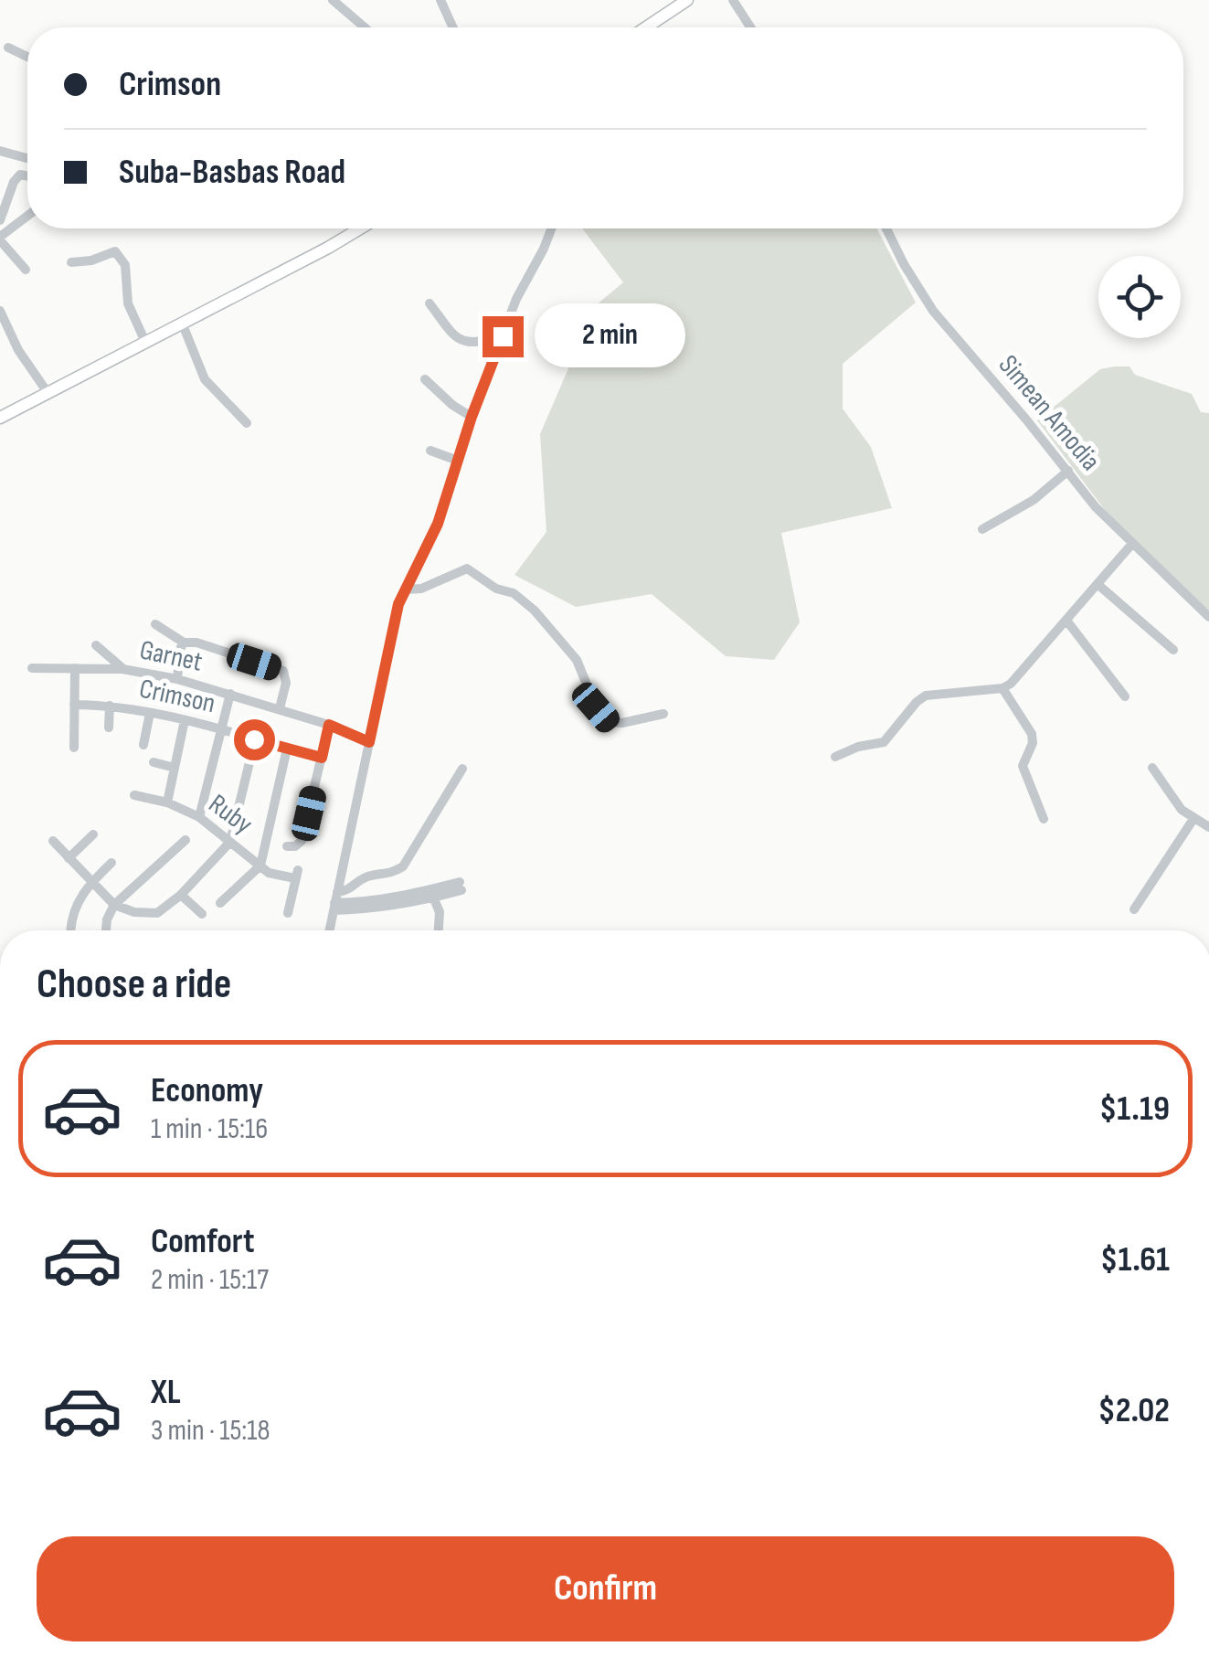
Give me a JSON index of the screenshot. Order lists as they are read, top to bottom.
{
  "streets": {
    "street": [
      "Simean Amodia",
      "Garnet",
      "Crimson",
      "Ruby"
    ]
  },
  "page": {
    "banner": ["Crimson", "Suba-Basbas Road"],
    "bubble": "2 min",
    "heading": "Choose a ride",
    "list": [
      {
        "name": "Economy",
        "note": "1 min · 15:16",
        "value": "$1.19"
      },
      {
        "name": "Comfort",
        "note": "2 min · 15:17",
        "value": "$1.61"
      },
      {
        "name": "XL",
        "note": "3 min · 15:18",
        "value": "$2.02"
      }
    ],
    "buttons": "Confirm"
  }
}
